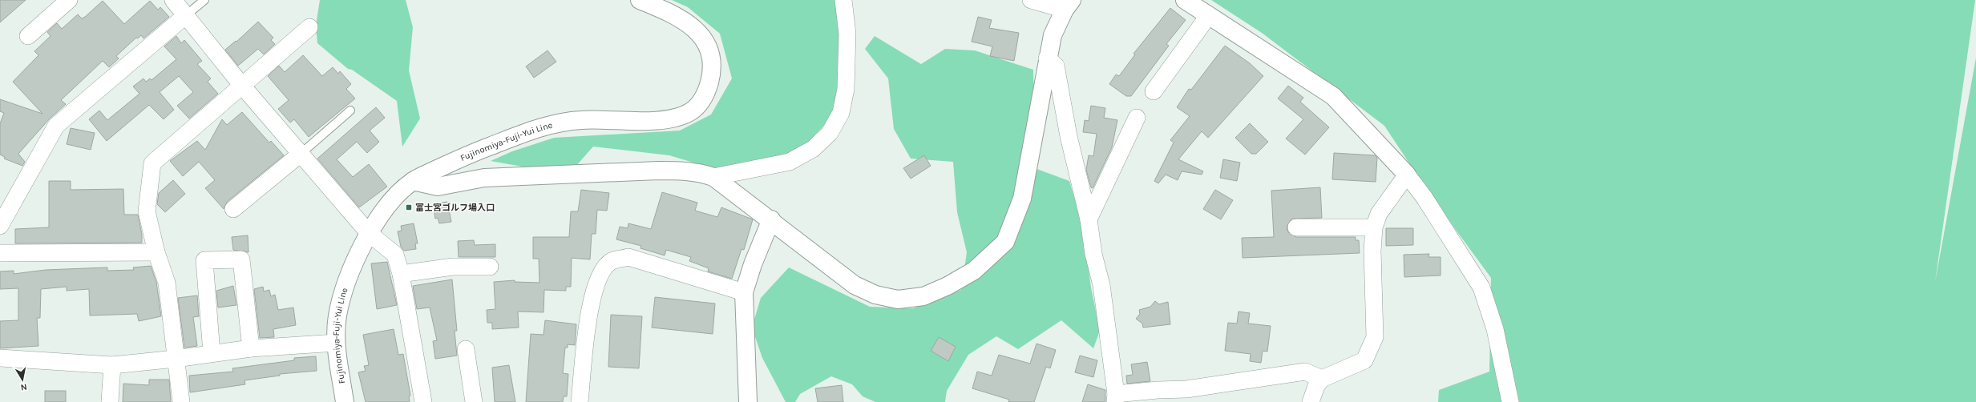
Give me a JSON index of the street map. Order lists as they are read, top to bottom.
{
  "streets": {
    "street": ["Fujinomiya-Fuji-Yui Line"]
  },
  "places": {
    "transit": ["富士宮ゴルフ場入口"]
  },
  "north": "bottom"
}
